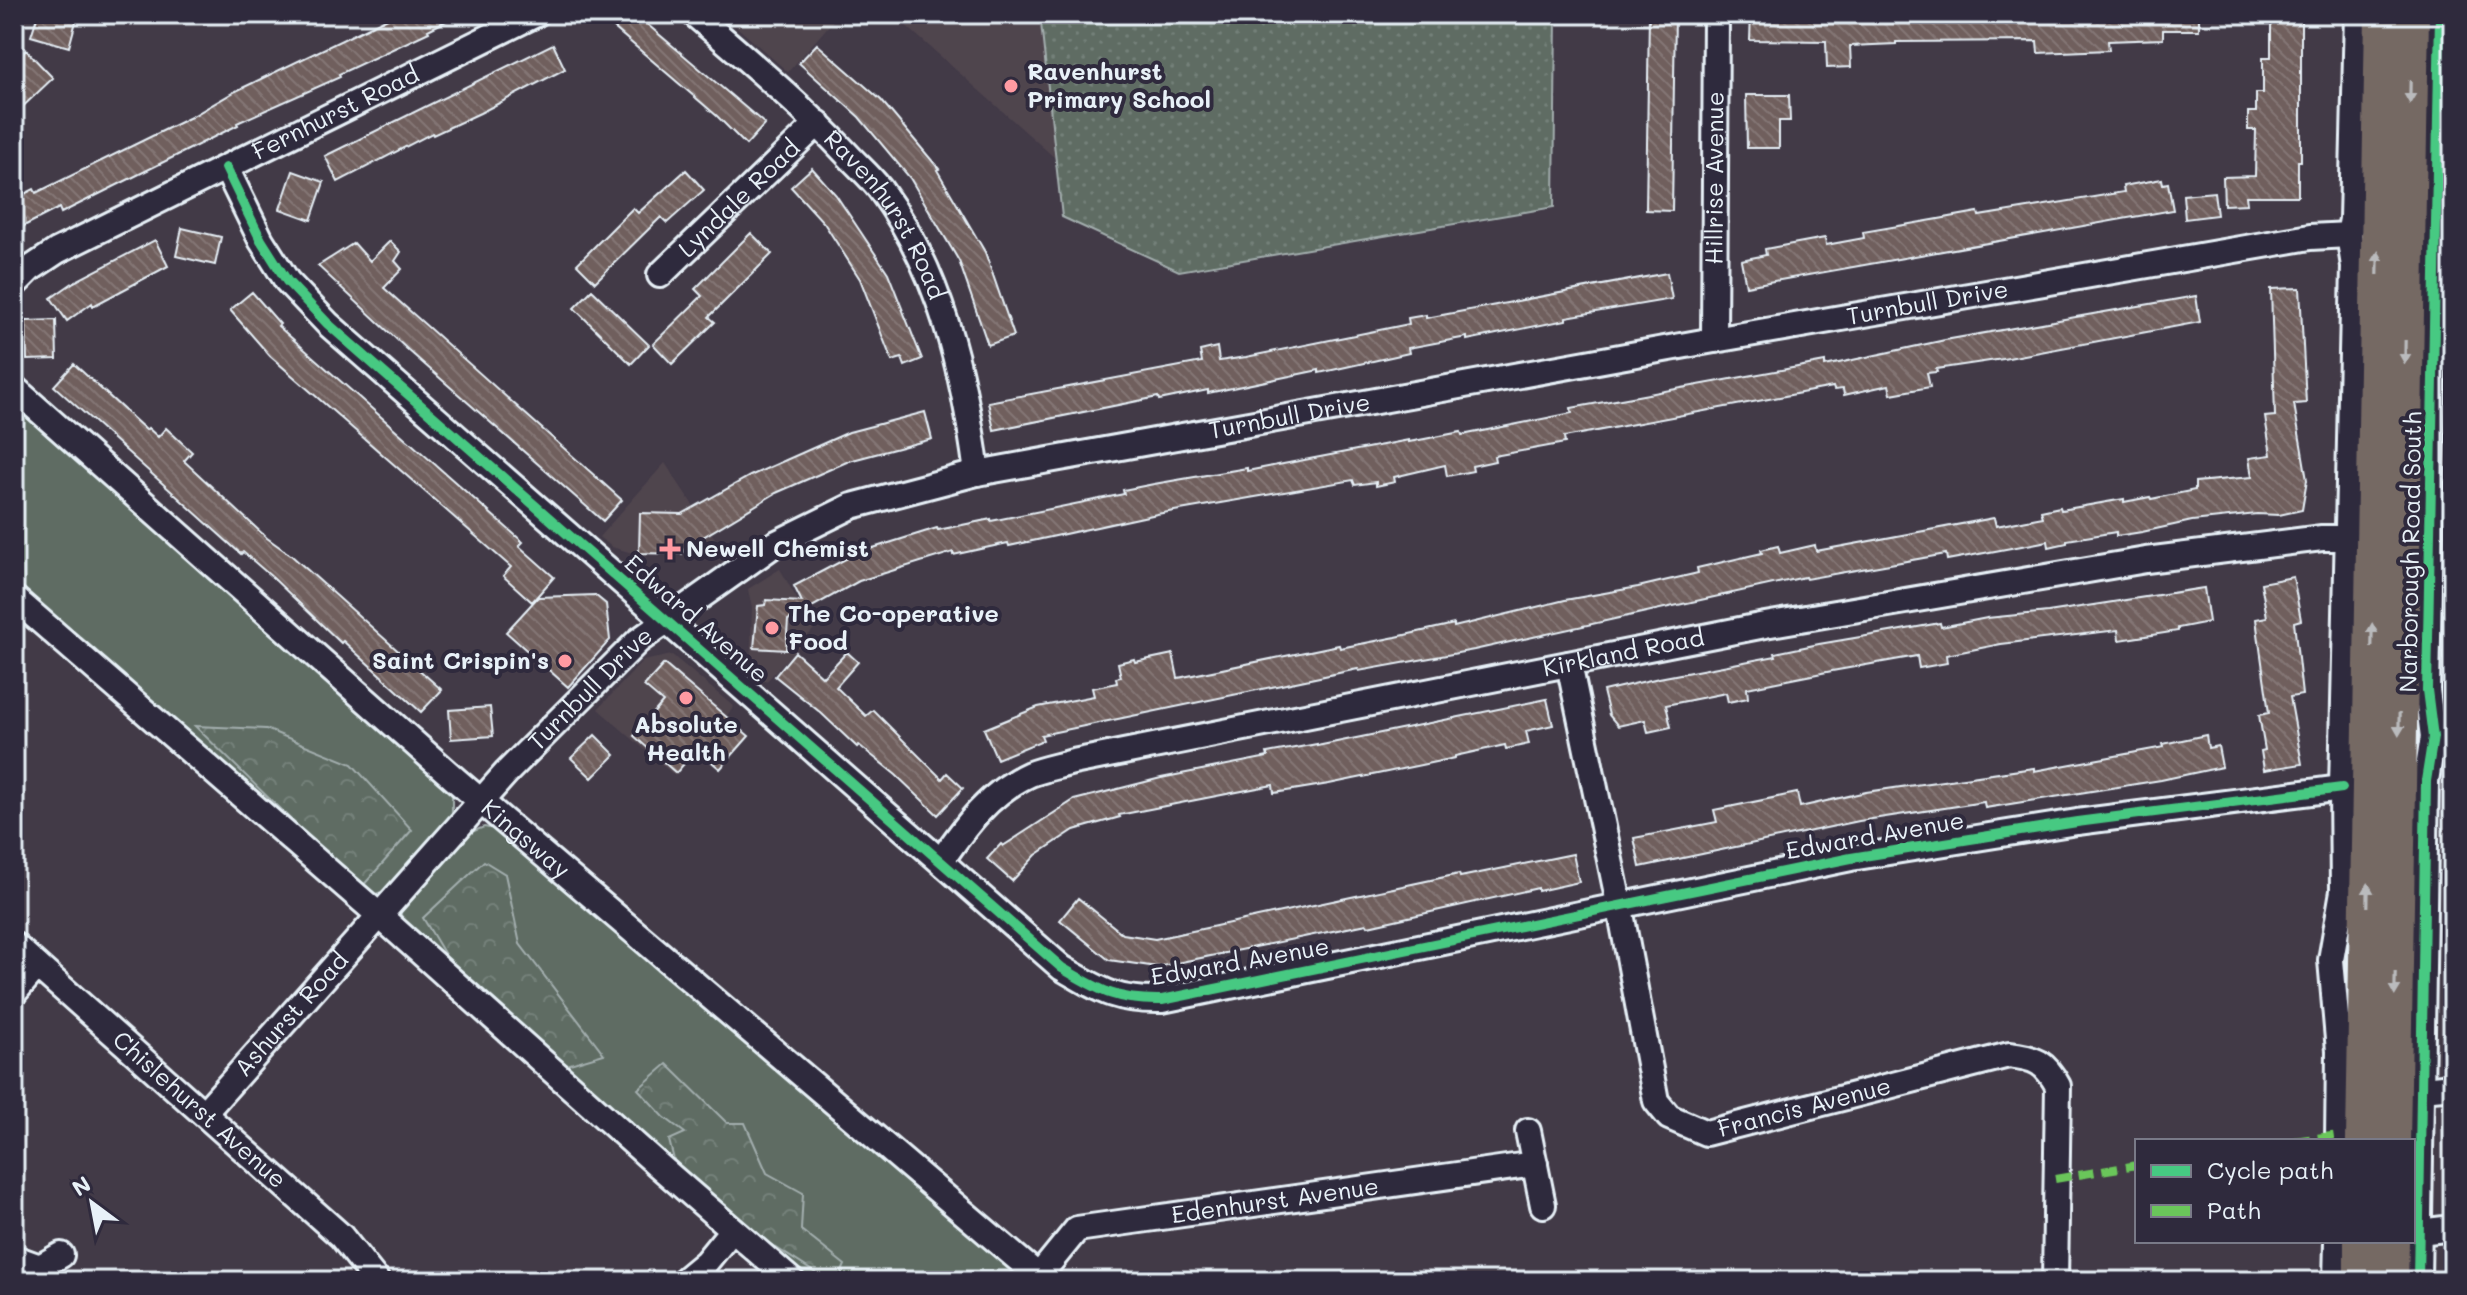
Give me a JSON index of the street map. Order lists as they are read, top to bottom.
{
  "streets": {
    "main road": ["Narborough Road South"],
    "street": [
      "Fernhurst Road",
      "Hillrise Avenue",
      "Lyndale Road",
      "Ravenhurst Road",
      "Turnbull Drive",
      "Edward Avenue",
      "Kirkland Road",
      "Kingsway",
      "Ashurst Road",
      "Francis Avenue",
      "Chislehurst Avenue",
      "Edenhurst Avenue"
    ]
  },
  "crossings": [
    ["Fernhurst Road", "Edward Avenue"],
    ["Hillrise Avenue", "Turnbull Drive"],
    ["Lyndale Road", "Ravenhurst Road"],
    ["Ravenhurst Road", "Turnbull Drive"],
    ["Turnbull Drive", "Edward Avenue"],
    ["Turnbull Drive", "Kingsway"],
    ["Turnbull Drive", "Ashurst Road"],
    ["Edward Avenue", "Kirkland Road"],
    ["Edward Avenue", "Francis Avenue"],
    ["Kirkland Road", "Francis Avenue"],
    ["Kingsway", "Edenhurst Avenue"],
    ["Ashurst Road", "Chislehurst Avenue"]
  ],
  "places": {
    "other": [
      "Ravenhurst Primary School",
      "The Co-operative Food",
      "Saint Crispin's",
      "Absolute Health"
    ],
    "health": ["Newell Chemist"]
  },
  "legend": ["Cycle path", "Path"],
  "north": "top left"
}
